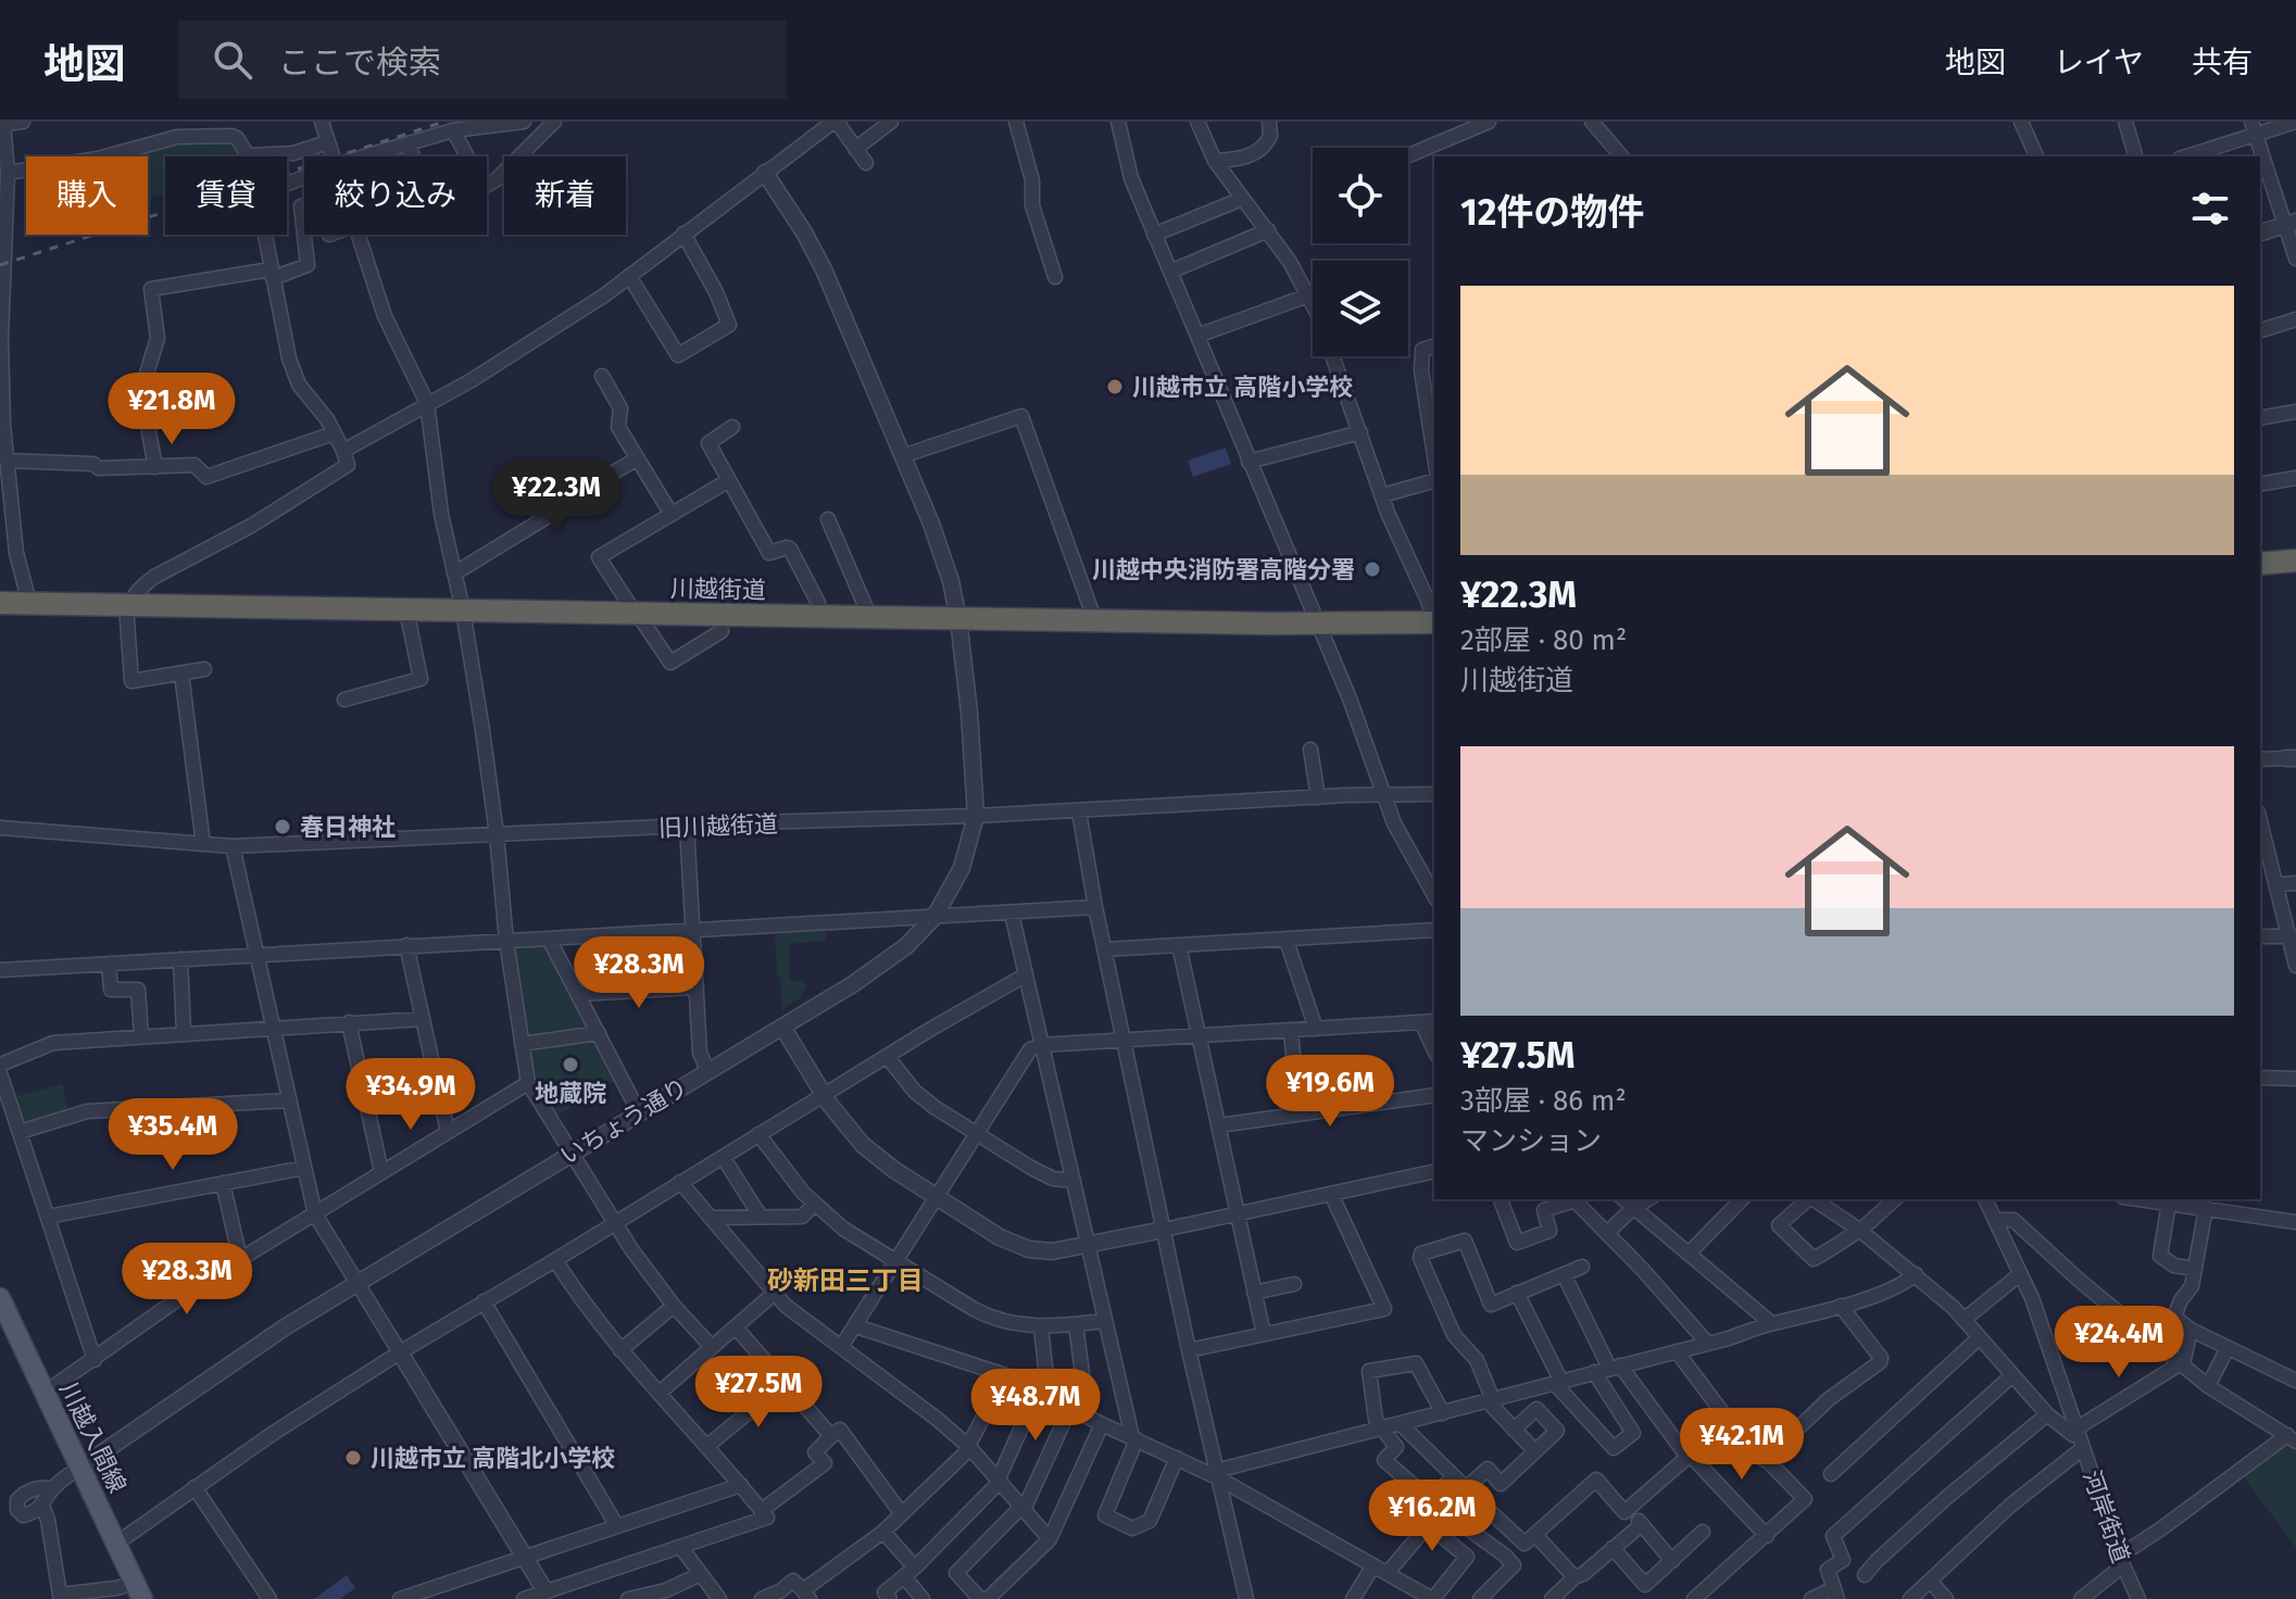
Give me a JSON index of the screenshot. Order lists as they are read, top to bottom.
{
  "streets": {
    "highway": ["川越街道"],
    "main road": ["川越入間線"],
    "street": ["旧川越街道", "いちょう通り", "河岸街道"]
  },
  "crossings": [
    ["川越街道", "いちょう通り"],
    ["旧川越街道", "いちょう通り"],
    ["いちょう通り", "川越入間線"]
  ],
  "districts": ["砂新田三丁目"],
  "places": [
    "川越市立 高階小学校",
    "川越中央消防署高階分署",
    "春日神社",
    "地蔵院",
    "川越市立 高階北小学校"
  ],
  "page": {
    "header": "地図",
    "search": "ここで検索",
    "nav": ["地図", "レイヤ", "共有"],
    "chip": [
      "購入",
      "賃貸",
      "絞り込み",
      "新着"
    ],
    "heading": "12件の物件",
    "list": [
      {
        "name": "¥22.3M",
        "note": "2部屋 · 80 m² · 川越街道"
      },
      {
        "name": "¥27.5M",
        "note": "3部屋 · 86 m² · マンション"
      }
    ],
    "price": [
      "¥21.8M",
      "¥22.3M",
      "¥28.3M",
      "¥19.6M",
      "¥34.9M",
      "¥35.4M",
      "¥28.3M",
      "¥24.4M",
      "¥27.5M",
      "¥48.7M",
      "¥42.1M",
      "¥16.2M"
    ]
  }
}
